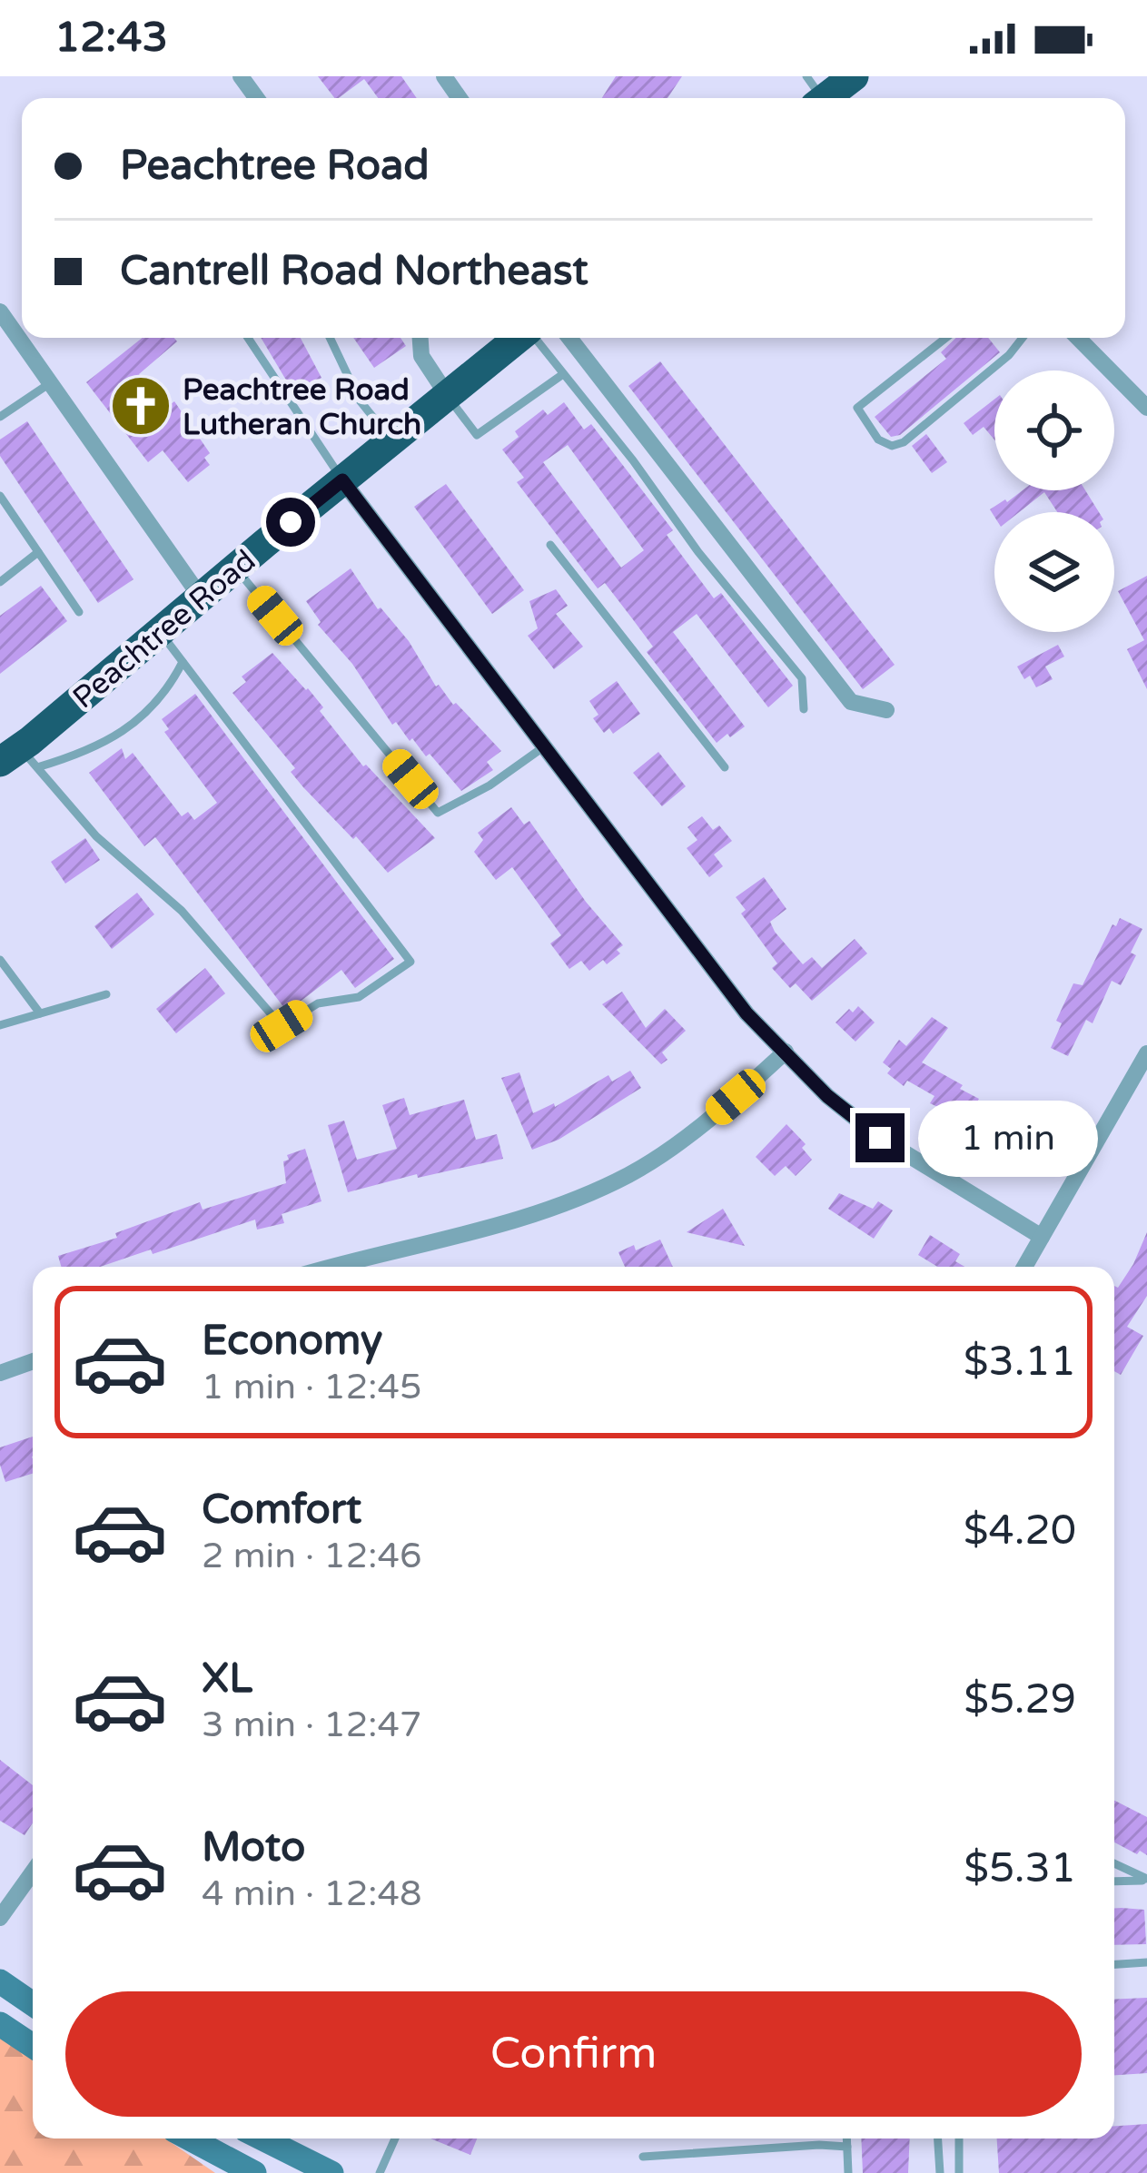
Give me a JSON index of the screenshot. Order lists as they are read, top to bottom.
{
  "streets": {
    "highway": ["Peachtree Road"]
  },
  "places": {
    "church": ["Peachtree Road Lutheran Church"]
  },
  "page": {
    "status": "12:43",
    "banner": ["Peachtree Road", "Cantrell Road Northeast"],
    "bubble": "1 min",
    "list": [
      {
        "name": "Economy",
        "note": "1 min · 12:45",
        "value": "$3.11"
      },
      {
        "name": "Comfort",
        "note": "2 min · 12:46",
        "value": "$4.20"
      },
      {
        "name": "XL",
        "note": "3 min · 12:47",
        "value": "$5.29"
      },
      {
        "name": "Moto",
        "note": "4 min · 12:48",
        "value": "$5.31"
      }
    ],
    "buttons": "Confirm"
  }
}
